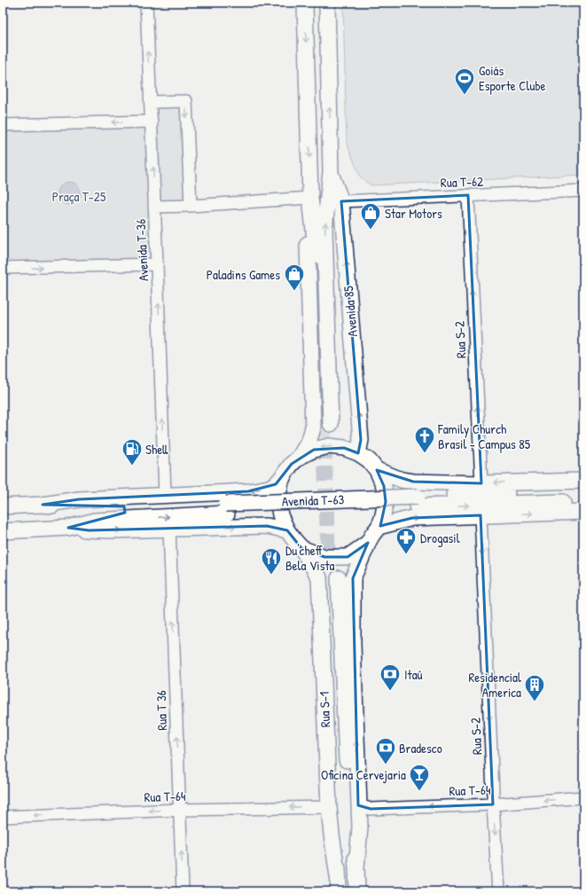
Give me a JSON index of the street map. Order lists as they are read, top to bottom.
{
  "streets": {
    "main road": ["Avenida 85", "Avenida T-63", "Rua S-1"],
    "street": [
      "Rua T-62",
      "Avenida T-36",
      "Rua S-2",
      "Rua T 36",
      "Rua T-64"
    ]
  },
  "crossings": [
    ["Rua T-62", "Avenida 85"],
    ["Rua T-62", "Rua S-2"],
    ["Avenida T-36", "Avenida T-63"],
    ["Avenida 85", "Avenida T-63"],
    ["Avenida 85", "Rua S-1"],
    ["Rua S-2", "Rua T-64"],
    ["Avenida T-63", "Rua S-1"],
    ["Avenida T-63", "Rua T 36"],
    ["Rua S-1", "Rua T-64"],
    ["Rua T 36", "Rua T-64"]
  ],
  "one_way": ["Avenida T-36", "Rua T 36", "Rua T-64"],
  "parks": ["Praça T-25"],
  "places": {
    "sports": ["Goiás Esporte Clube"],
    "shop": ["Star Motors", "Paladins Games"],
    "church": ["Family Church Brasil - Campus 85"],
    "fuel station": ["Shell"],
    "pharmacy": ["Drogasil"],
    "restaurant": ["Du'cheff Bela Vista"],
    "bank": ["Itaú", "Bradesco"],
    "building": ["Residencial America"],
    "bar": ["Oficina Cervejaria"]
  }
}
